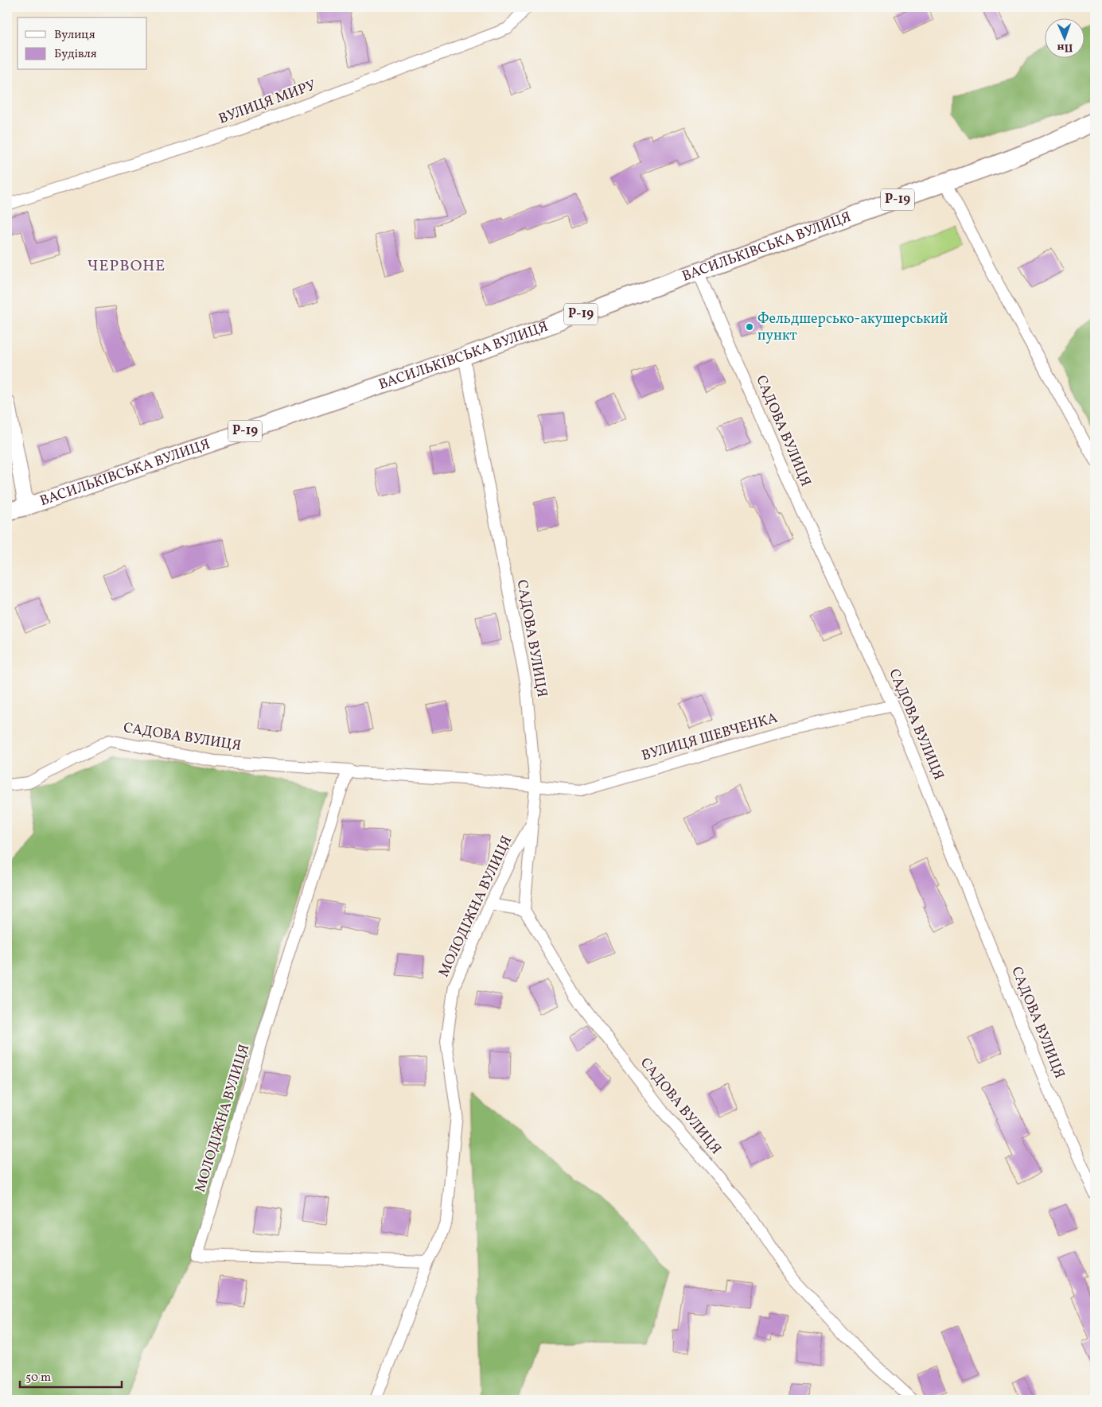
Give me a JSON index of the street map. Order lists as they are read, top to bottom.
{
  "streets": {
    "main road": ["Р-19", "ВАСИЛЬКІВСЬКА ВУЛИЦЯ"],
    "street": [
      "ВУЛИЦЯ МИРУ",
      "САДОВА ВУЛИЦЯ",
      "ВУЛИЦЯ ШЕВЧЕНКА",
      "МОЛОДІЖНА ВУЛИЦЯ"
    ]
  },
  "crossings": [
    ["ВАСИЛЬКІВСЬКА ВУЛИЦЯ", "САДОВА ВУЛИЦЯ"],
    ["САДОВА ВУЛИЦЯ", "ВУЛИЦЯ ШЕВЧЕНКА"],
    ["САДОВА ВУЛИЦЯ", "МОЛОДІЖНА ВУЛИЦЯ"]
  ],
  "districts": ["ЧЕРВОНЕ"],
  "places": ["Фельдшерсько-акушерський пункт"],
  "legend": ["Вулиця", "Будівля"],
  "scale_bar": "50 m",
  "north": "bottom"
}
